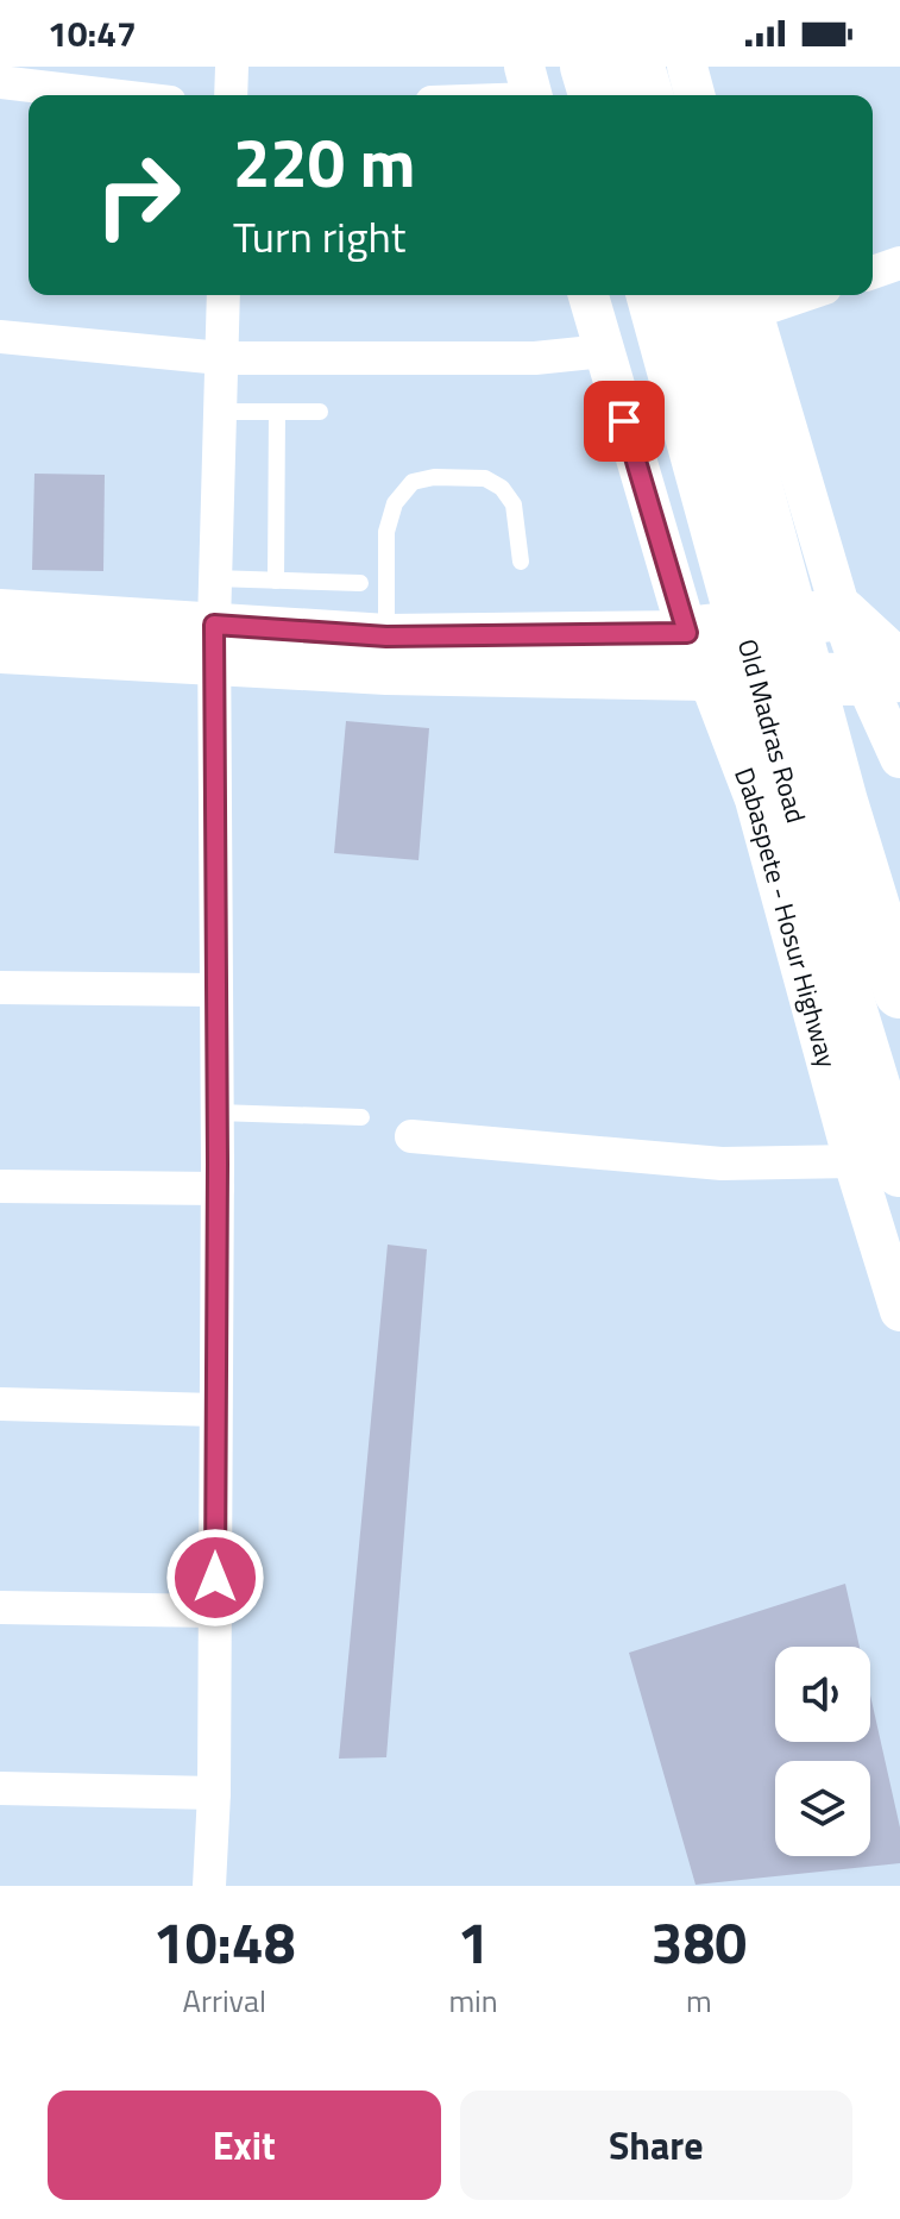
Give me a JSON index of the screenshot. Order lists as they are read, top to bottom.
{
  "streets": {
    "highway": ["Old Madras Road"],
    "street": ["Dabaspete - Hosur Highway"]
  },
  "crossings": [
    ["Old Madras Road", "Dabaspete - Hosur Highway"]
  ],
  "page": {
    "status": "10:47",
    "turn": ["220 m", "Turn right"],
    "eta": [
      "10:48",
      "Arrival",
      "1",
      "min",
      "380",
      "m"
    ],
    "buttons": ["Exit", "Share"]
  }
}
